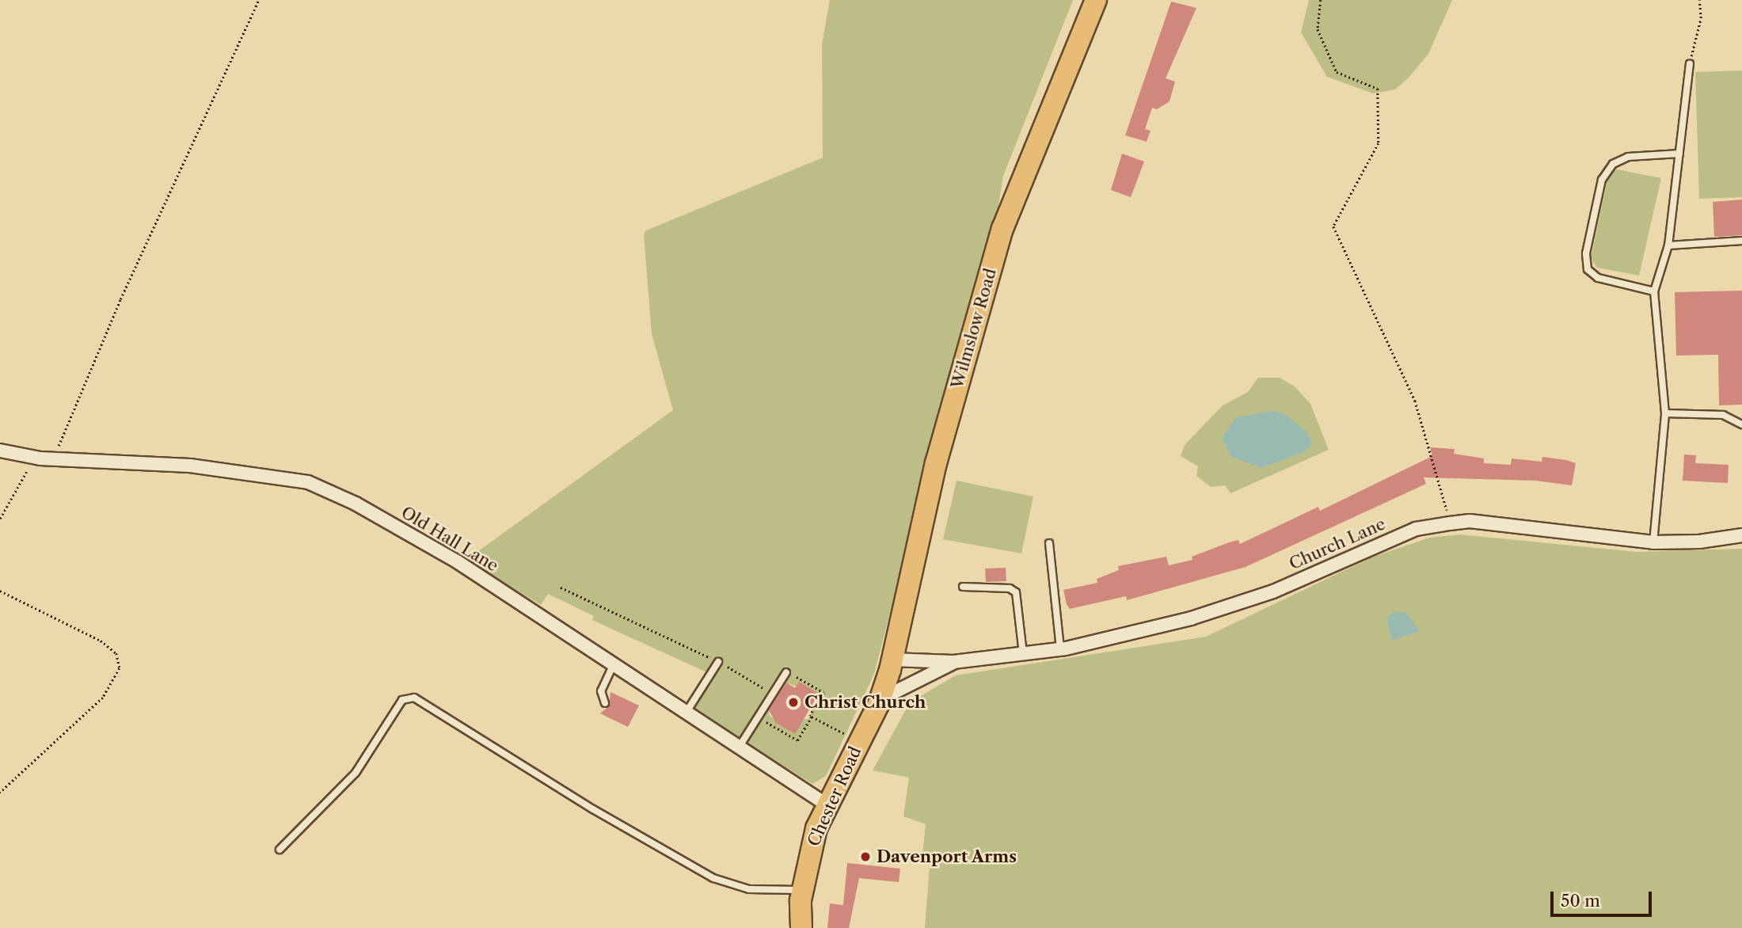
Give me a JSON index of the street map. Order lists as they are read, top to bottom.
{
  "streets": {
    "main road": ["Wilmslow Road", "Chester Road"],
    "street": ["Old Hall Lane", "Church Lane"]
  },
  "crossings": [
    ["Wilmslow Road", "Church Lane"],
    ["Wilmslow Road", "Chester Road"],
    ["Old Hall Lane", "Chester Road"],
    ["Church Lane", "Chester Road"]
  ],
  "places": ["Christ Church", "Davenport Arms"],
  "scale_bar": "50 m"
}
